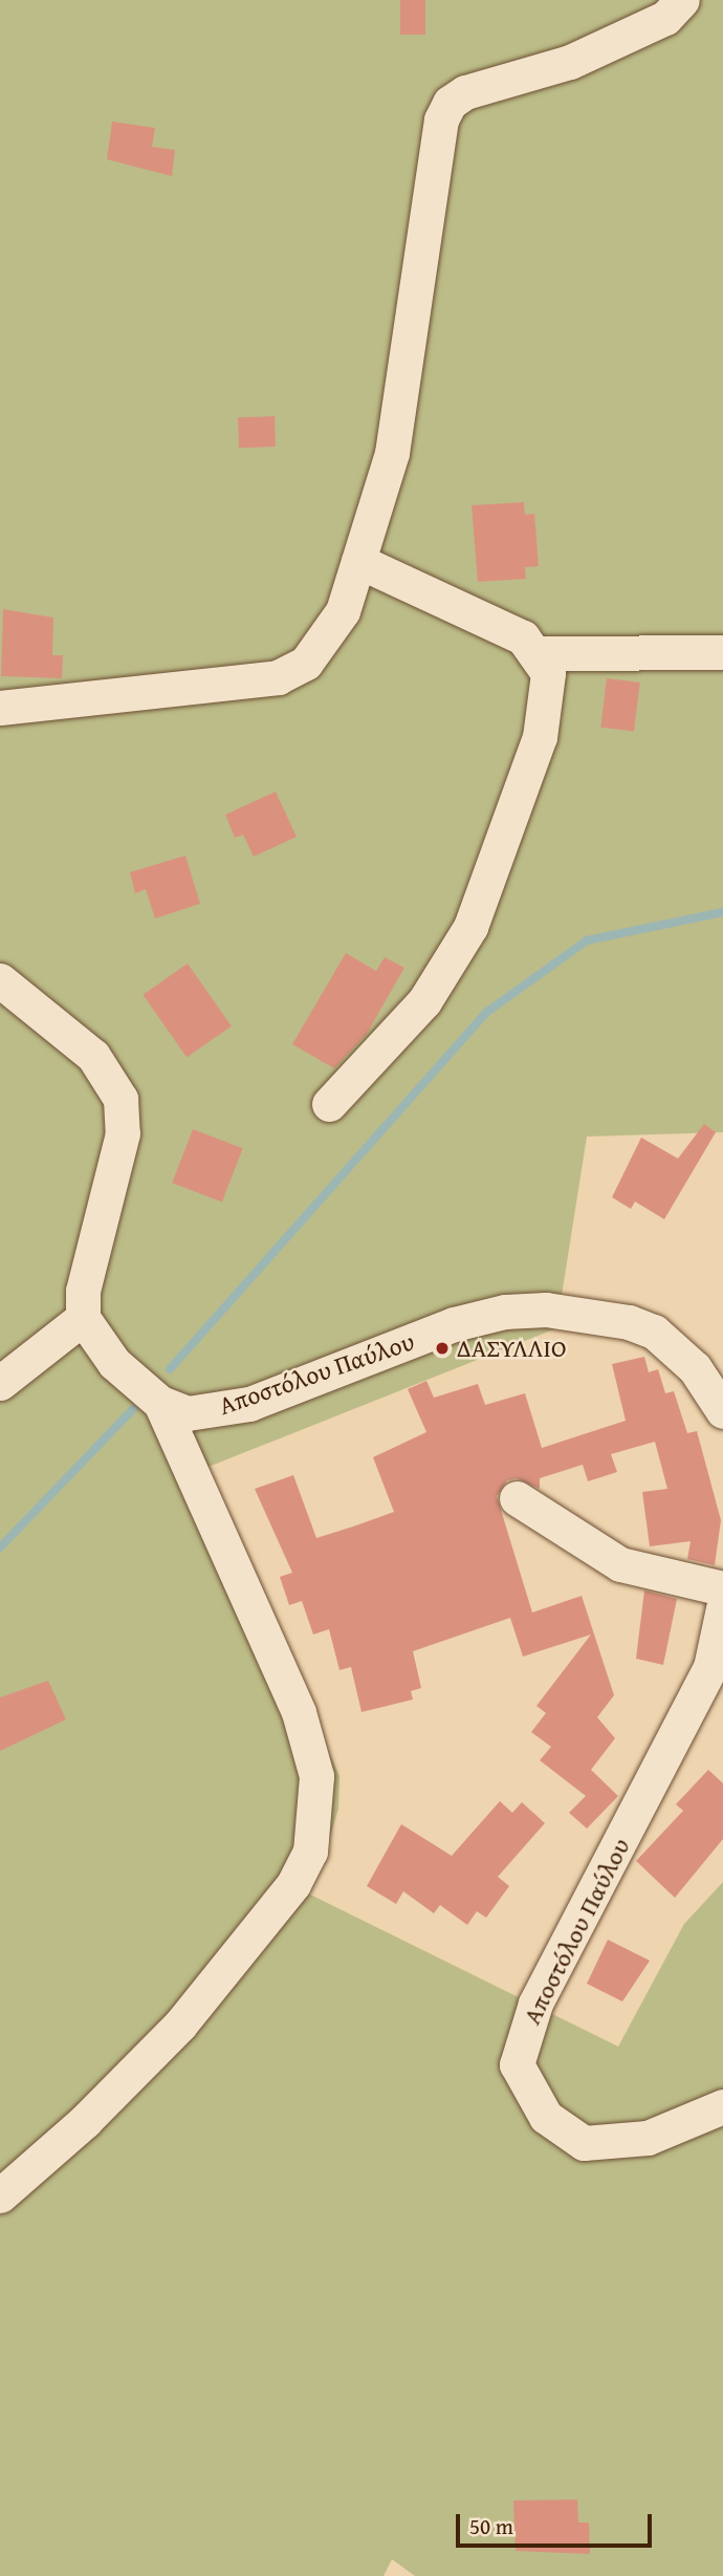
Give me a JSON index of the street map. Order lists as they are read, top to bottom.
{
  "streets": {
    "street": ["Αποστόλου Παύλου"]
  },
  "places": ["ΔΑΣΥΛΛΙΟ"],
  "scale_bar": "50 m"
}
